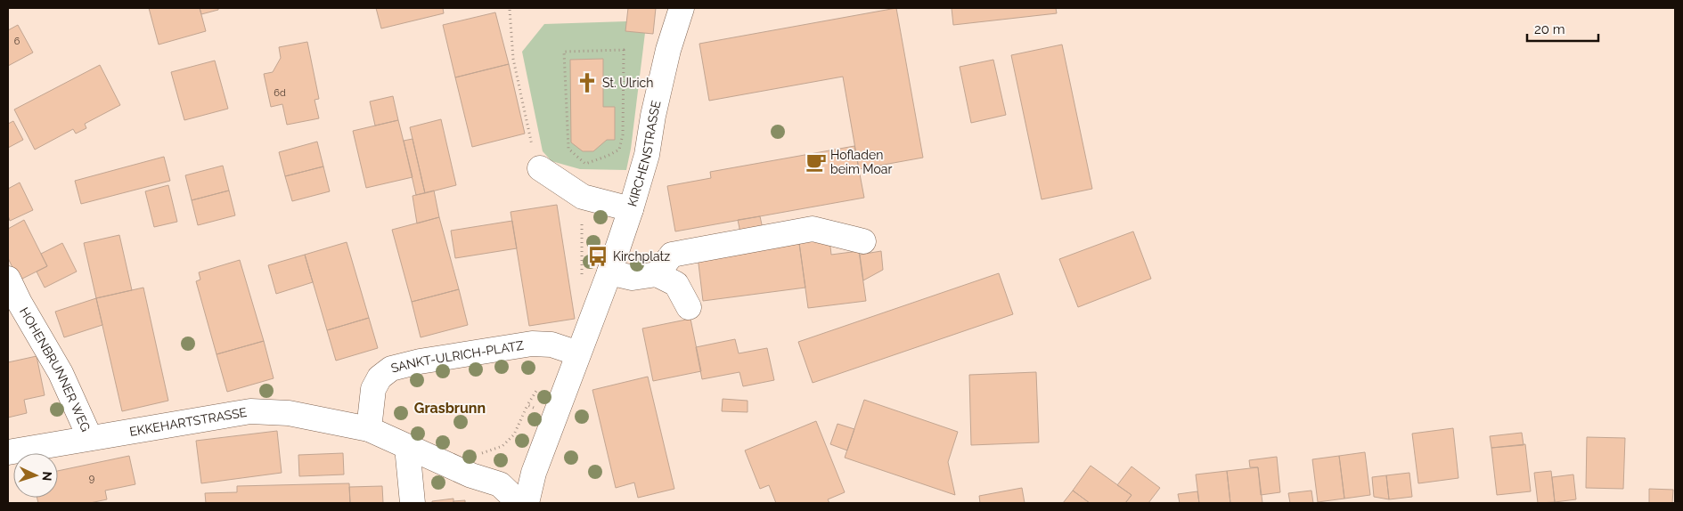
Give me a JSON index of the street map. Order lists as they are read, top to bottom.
{
  "streets": {
    "street": [
      "KIRCHENSTRASSE",
      "SANKT-ULRICH-PLATZ",
      "HOHENBRUNNER WEG",
      "EKKEHARTSTRASSE"
    ]
  },
  "crossings": [
    ["SANKT-ULRICH-PLATZ", "EKKEHARTSTRASSE"],
    ["HOHENBRUNNER WEG", "EKKEHARTSTRASSE"]
  ],
  "districts": ["Grasbrunn"],
  "places": {
    "church": ["St. Ulrich"],
    "cafe": ["Hofladen beim Moar"],
    "bus stop": ["Kirchplatz"]
  },
  "house_numbers": ["6", "6d", "9"],
  "scale_bar": "20 m",
  "north": "right"
}
